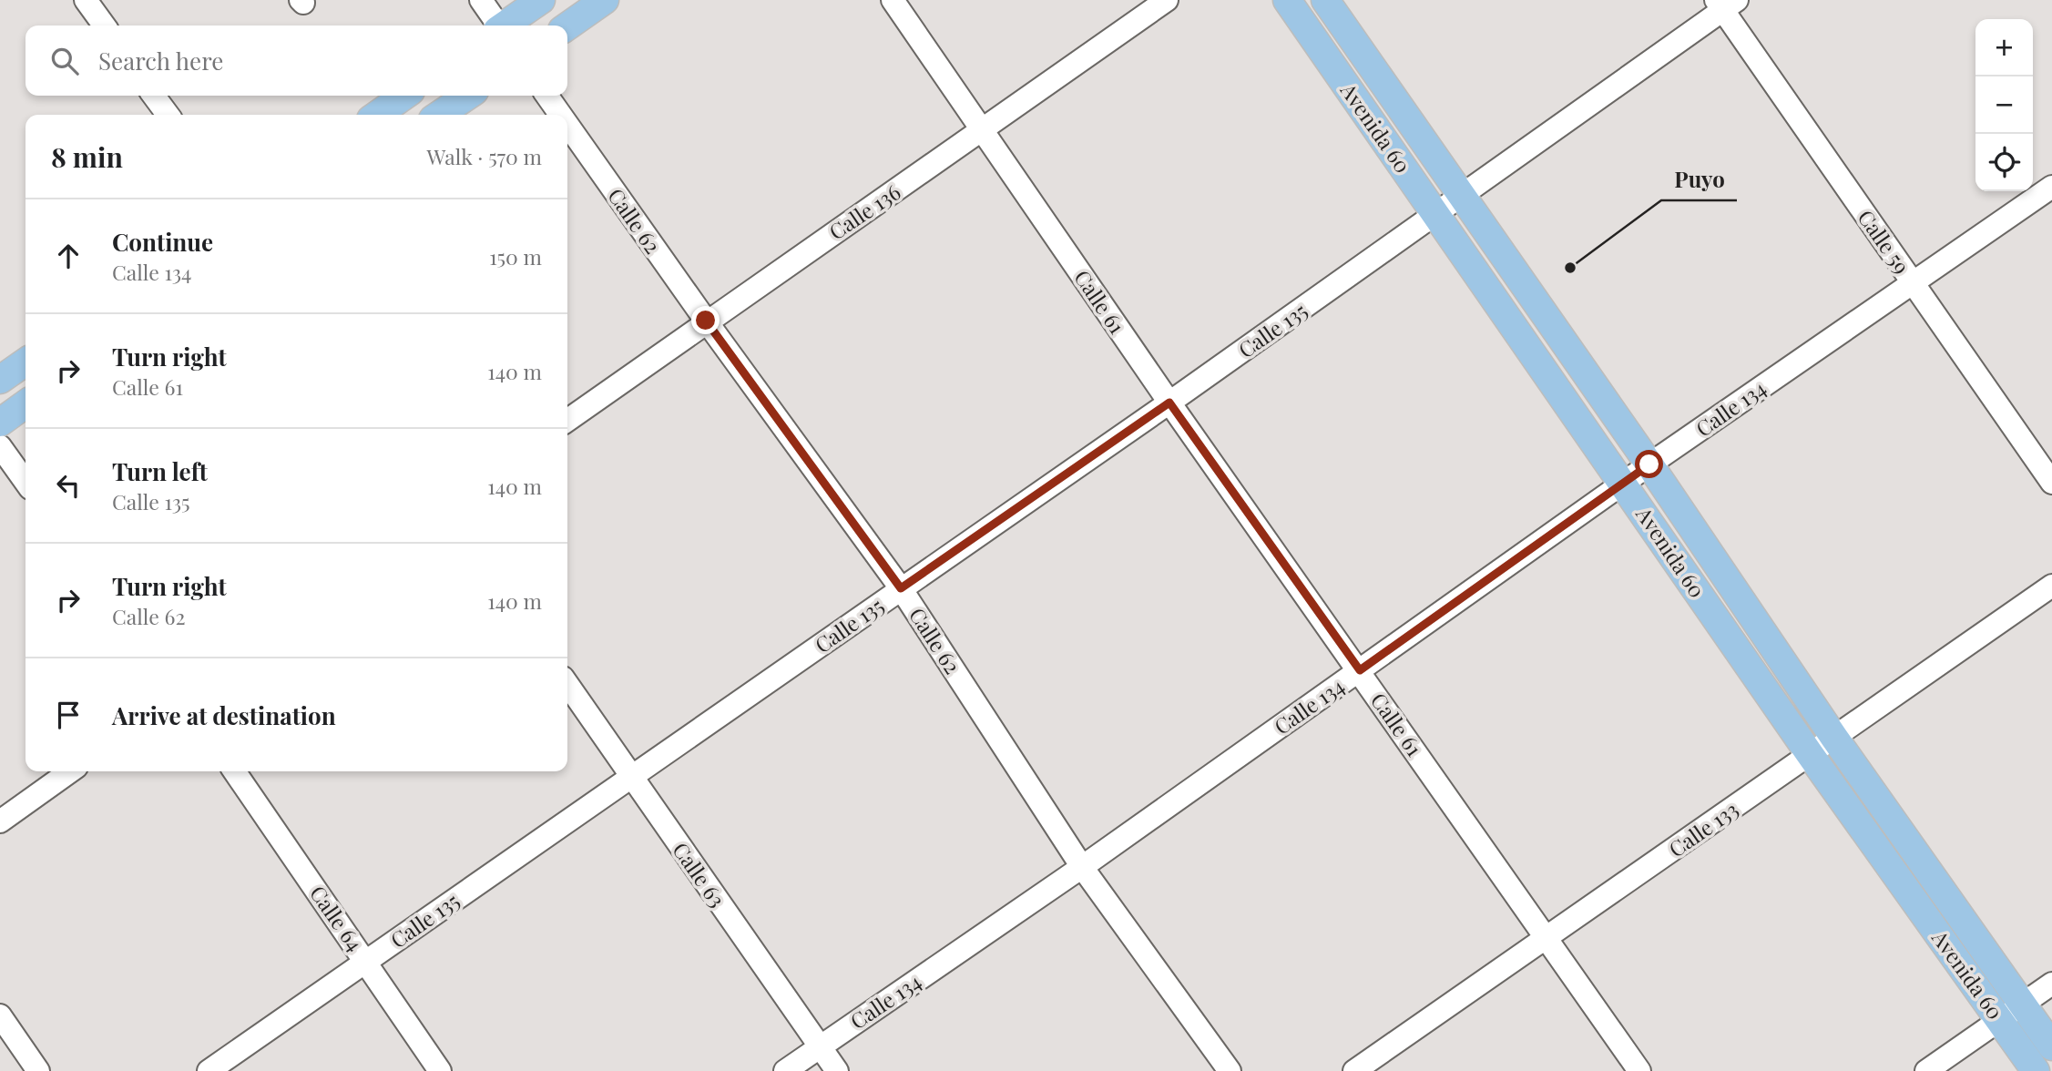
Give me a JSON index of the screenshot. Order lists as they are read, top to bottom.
{
  "streets": {
    "main road": ["Avenida 60"],
    "street": [
      "Calle 136",
      "Calle 62",
      "Calle 59",
      "Calle 61",
      "Calle 135",
      "Calle 134",
      "Calle 133",
      "Calle 63",
      "Calle 64"
    ]
  },
  "crossings": [
    ["Avenida 60", "Calle 135"],
    ["Avenida 60", "Calle 134"],
    ["Avenida 60", "Calle 133"],
    ["Calle 136", "Calle 62"],
    ["Calle 136", "Calle 61"],
    ["Calle 62", "Calle 135"],
    ["Calle 62", "Calle 134"],
    ["Calle 59", "Calle 135"],
    ["Calle 59", "Calle 134"],
    ["Calle 61", "Calle 135"],
    ["Calle 61", "Calle 134"],
    ["Calle 61", "Calle 133"],
    ["Calle 135", "Calle 63"],
    ["Calle 135", "Calle 64"],
    ["Calle 134", "Calle 63"]
  ],
  "places": ["Puyo"],
  "page": {
    "map_buttons": ["+", "−"],
    "search": "Search here",
    "heading": ["8 min", "Walk · 570 m"],
    "list": [
      ["Continue", "Calle 134", "150 m"],
      ["Turn right", "Calle 61", "140 m"],
      ["Turn left", "Calle 135", "140 m"],
      ["Turn right", "Calle 62", "140 m"],
      "Arrive at destination"
    ]
  }
}
